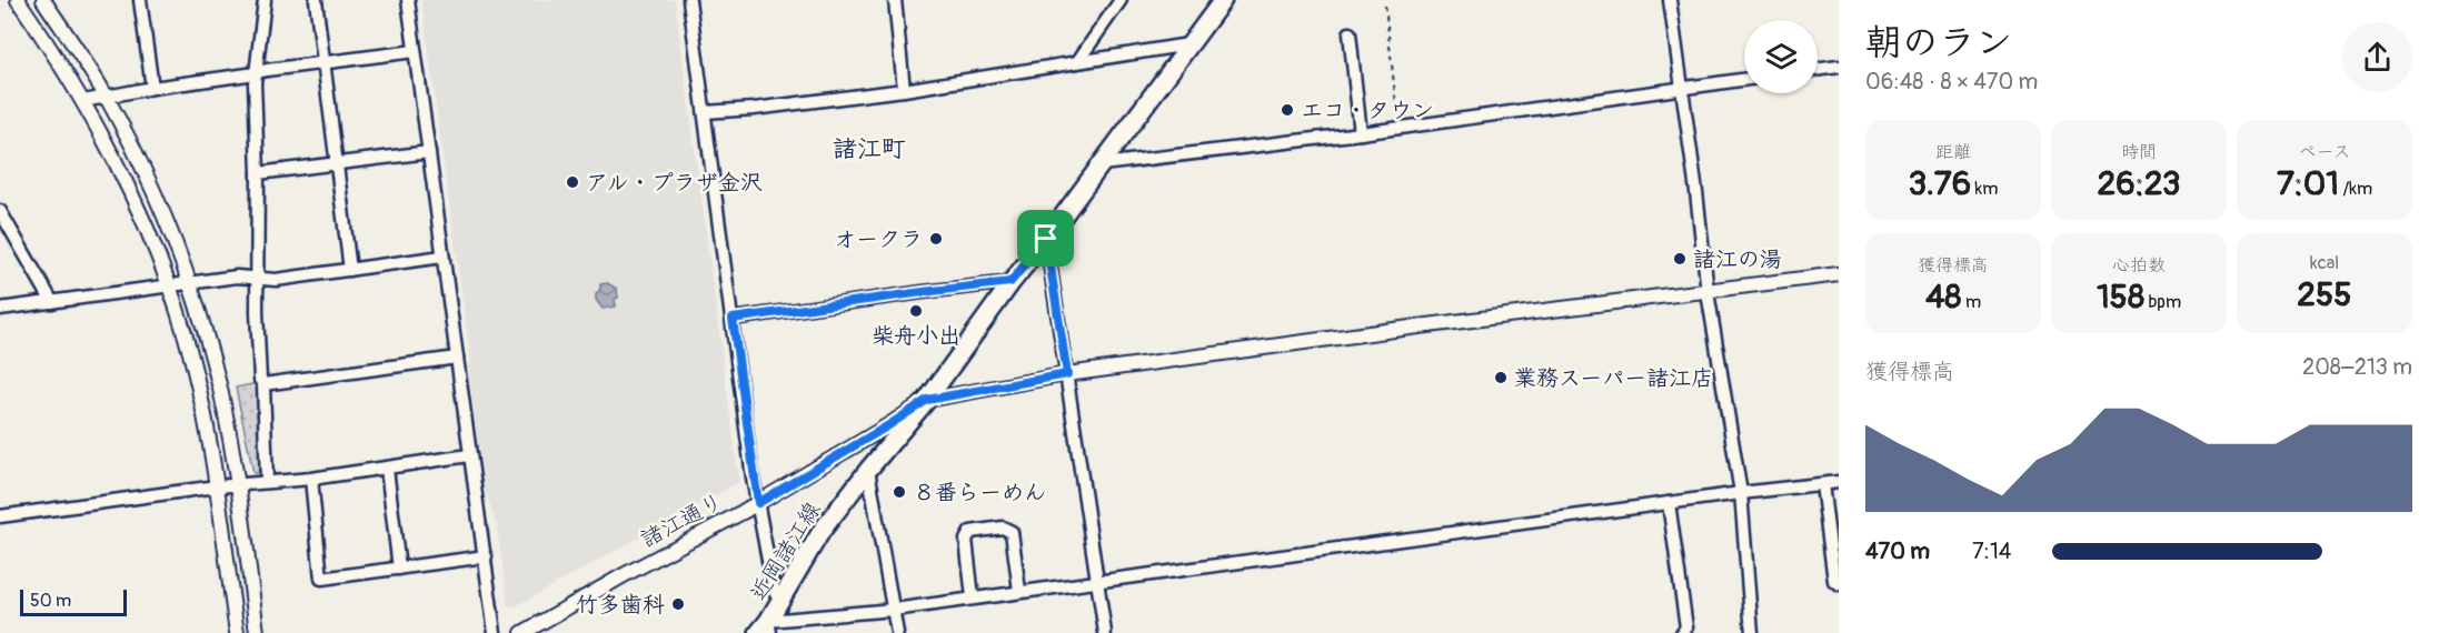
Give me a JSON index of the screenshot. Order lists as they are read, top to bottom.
{
  "streets": {
    "main road": ["近岡諸江線"],
    "street": ["諸江通り"]
  },
  "crossings": [
    ["諸江通り", "近岡諸江線"]
  ],
  "districts": ["諸江町"],
  "places": [
    "エコ・タウン",
    "アル・プラザ金沢",
    "オークラ",
    "諸江の湯",
    "柴舟小出",
    "業務スーパー諸江店",
    "８番らーめん",
    "竹多歯科"
  ],
  "scale_bar": "50 m",
  "page": {
    "heading": ["朝のラン", "06:48 · 8 × 470 m"],
    "stats": [
      ["距離", "3.76 km"],
      ["時間", "26:23"],
      ["ペース", "7:01 /km"],
      ["獲得標高", "48 m"],
      ["心拍数", "158 bpm"],
      ["kcal", "255"]
    ],
    "chart": ["獲得標高", "208–213 m"],
    "list": [
      {
        "name": "470 m",
        "note": "7:14"
      }
    ],
    "scale": "50 m"
  }
}
